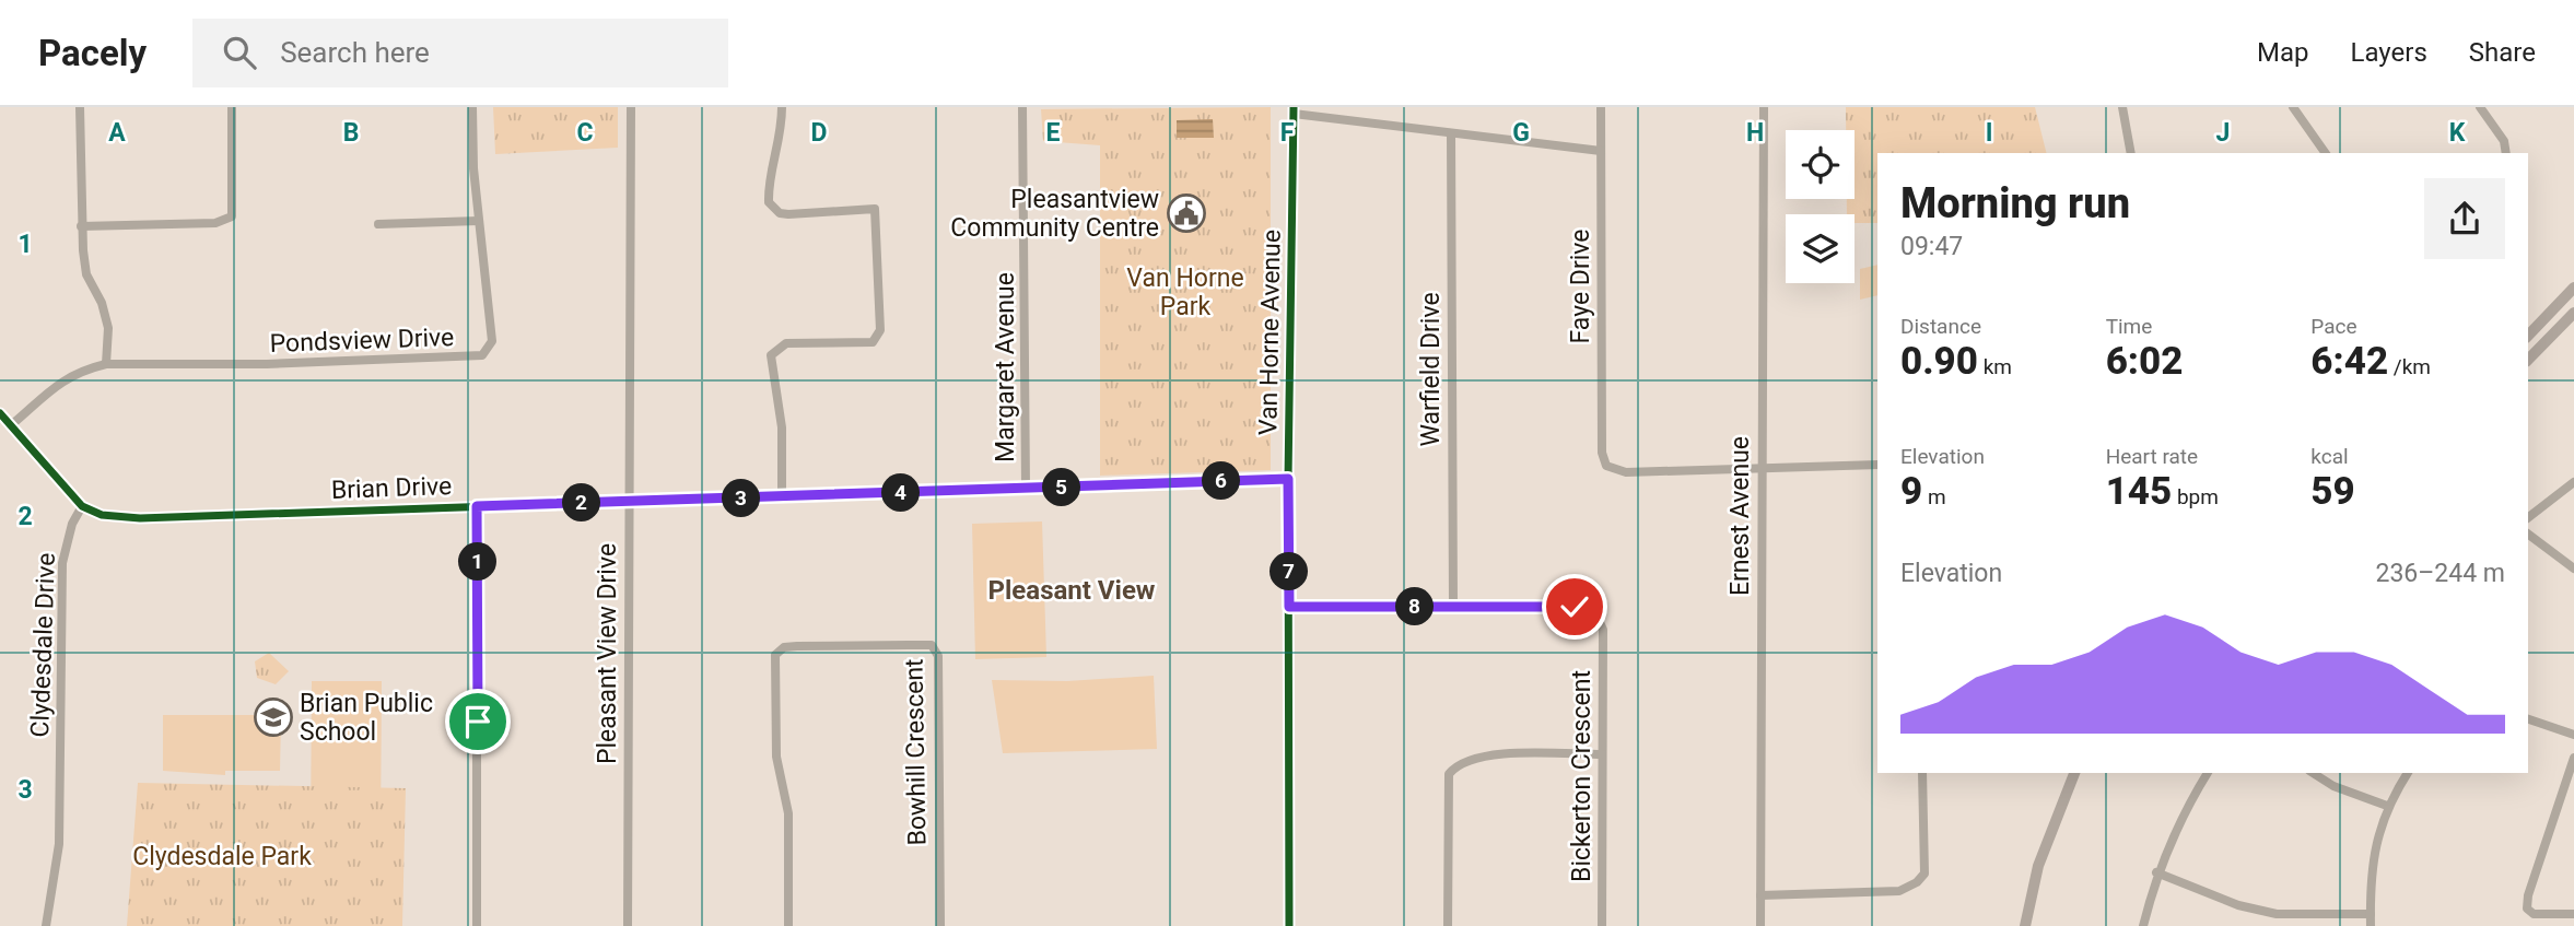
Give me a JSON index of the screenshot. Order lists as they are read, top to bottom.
{
  "streets": {
    "street": [
      "Faye Drive",
      "Van Horne Avenue",
      "Pondsview Drive",
      "Margaret Avenue",
      "Warfield Drive",
      "Brian Drive",
      "Ernest Avenue",
      "Clydesdale Drive",
      "Pleasant View Drive",
      "Bowhill Crescent",
      "Bickerton Crescent"
    ]
  },
  "crossings": [
    ["Faye Drive", "Ernest Avenue"],
    ["Van Horne Avenue", "Brian Drive"],
    ["Van Horne Avenue", "Bickerton Crescent"],
    ["Margaret Avenue", "Brian Drive"],
    ["Warfield Drive", "Bickerton Crescent"],
    ["Brian Drive", "Clydesdale Drive"],
    ["Brian Drive", "Pleasant View Drive"]
  ],
  "districts": ["Pleasant View"],
  "parks": ["Van Horne Park", "Clydesdale Park"],
  "places": {
    "public building": ["Pleasantview Community Centre"],
    "school or university": ["Brian Public School"]
  },
  "page": {
    "header": "Pacely",
    "search": "Search here",
    "nav": ["Map", "Layers", "Share"],
    "heading": ["Morning run", "09:47"],
    "stats": [
      ["Distance", "0.90 km"],
      ["Time", "6:02"],
      ["Pace", "6:42 /km"],
      ["Elevation", "9 m"],
      ["Heart rate", "145 bpm"],
      ["kcal", "59"]
    ],
    "pins": [
      "6",
      "5",
      "4",
      "3",
      "2",
      "1",
      "7",
      "8"
    ],
    "chart": ["Elevation", "236–244 m"]
  },
  "grid": {
    "columns": [
      "A",
      "B",
      "C",
      "D",
      "E",
      "F",
      "G",
      "H",
      "I",
      "J",
      "K"
    ],
    "rows": ["1", "2", "3"]
  }
}
